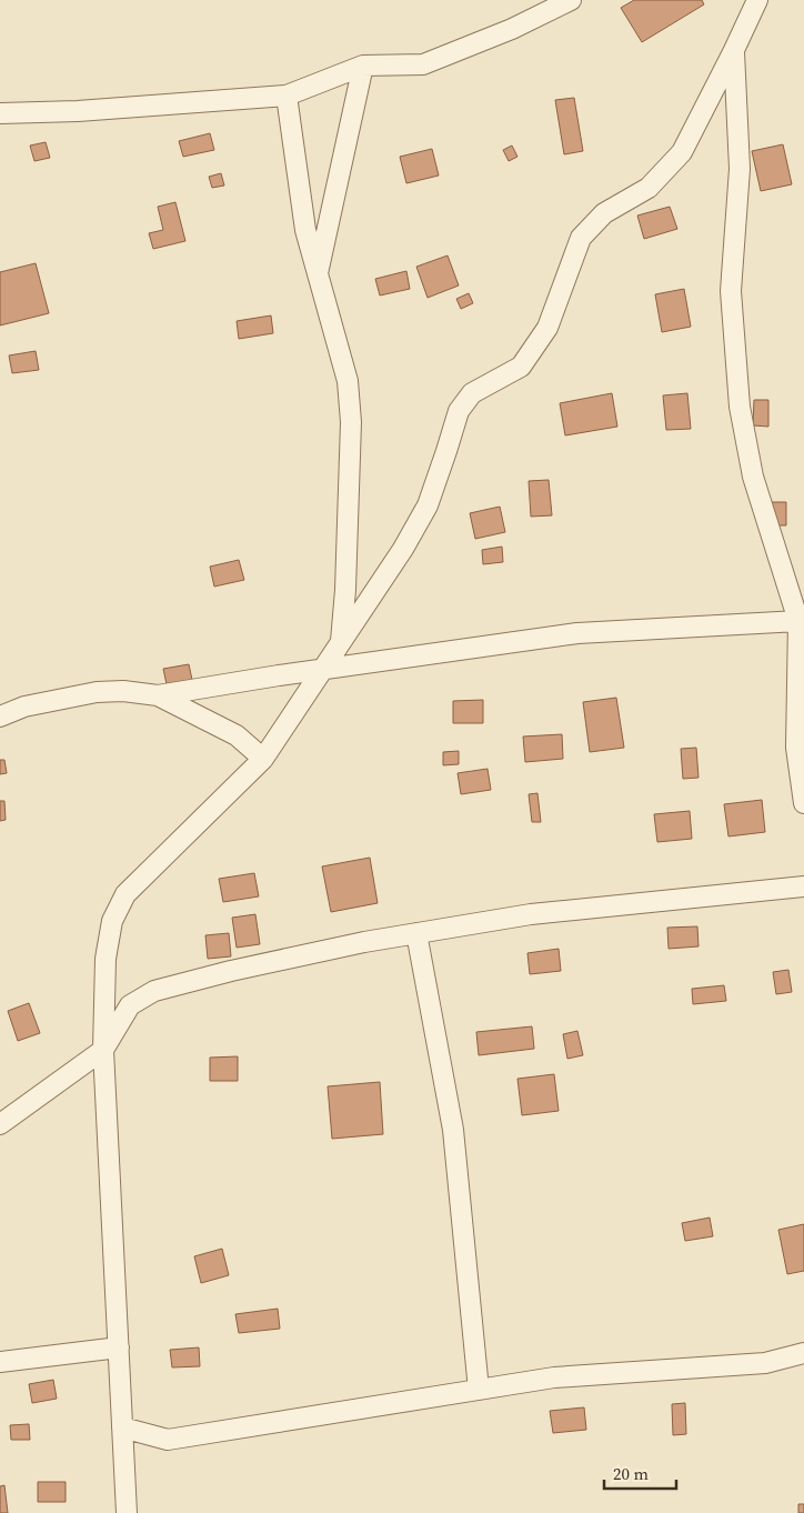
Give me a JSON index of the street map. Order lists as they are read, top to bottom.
{
  "scale_bar": "20 m"
}
